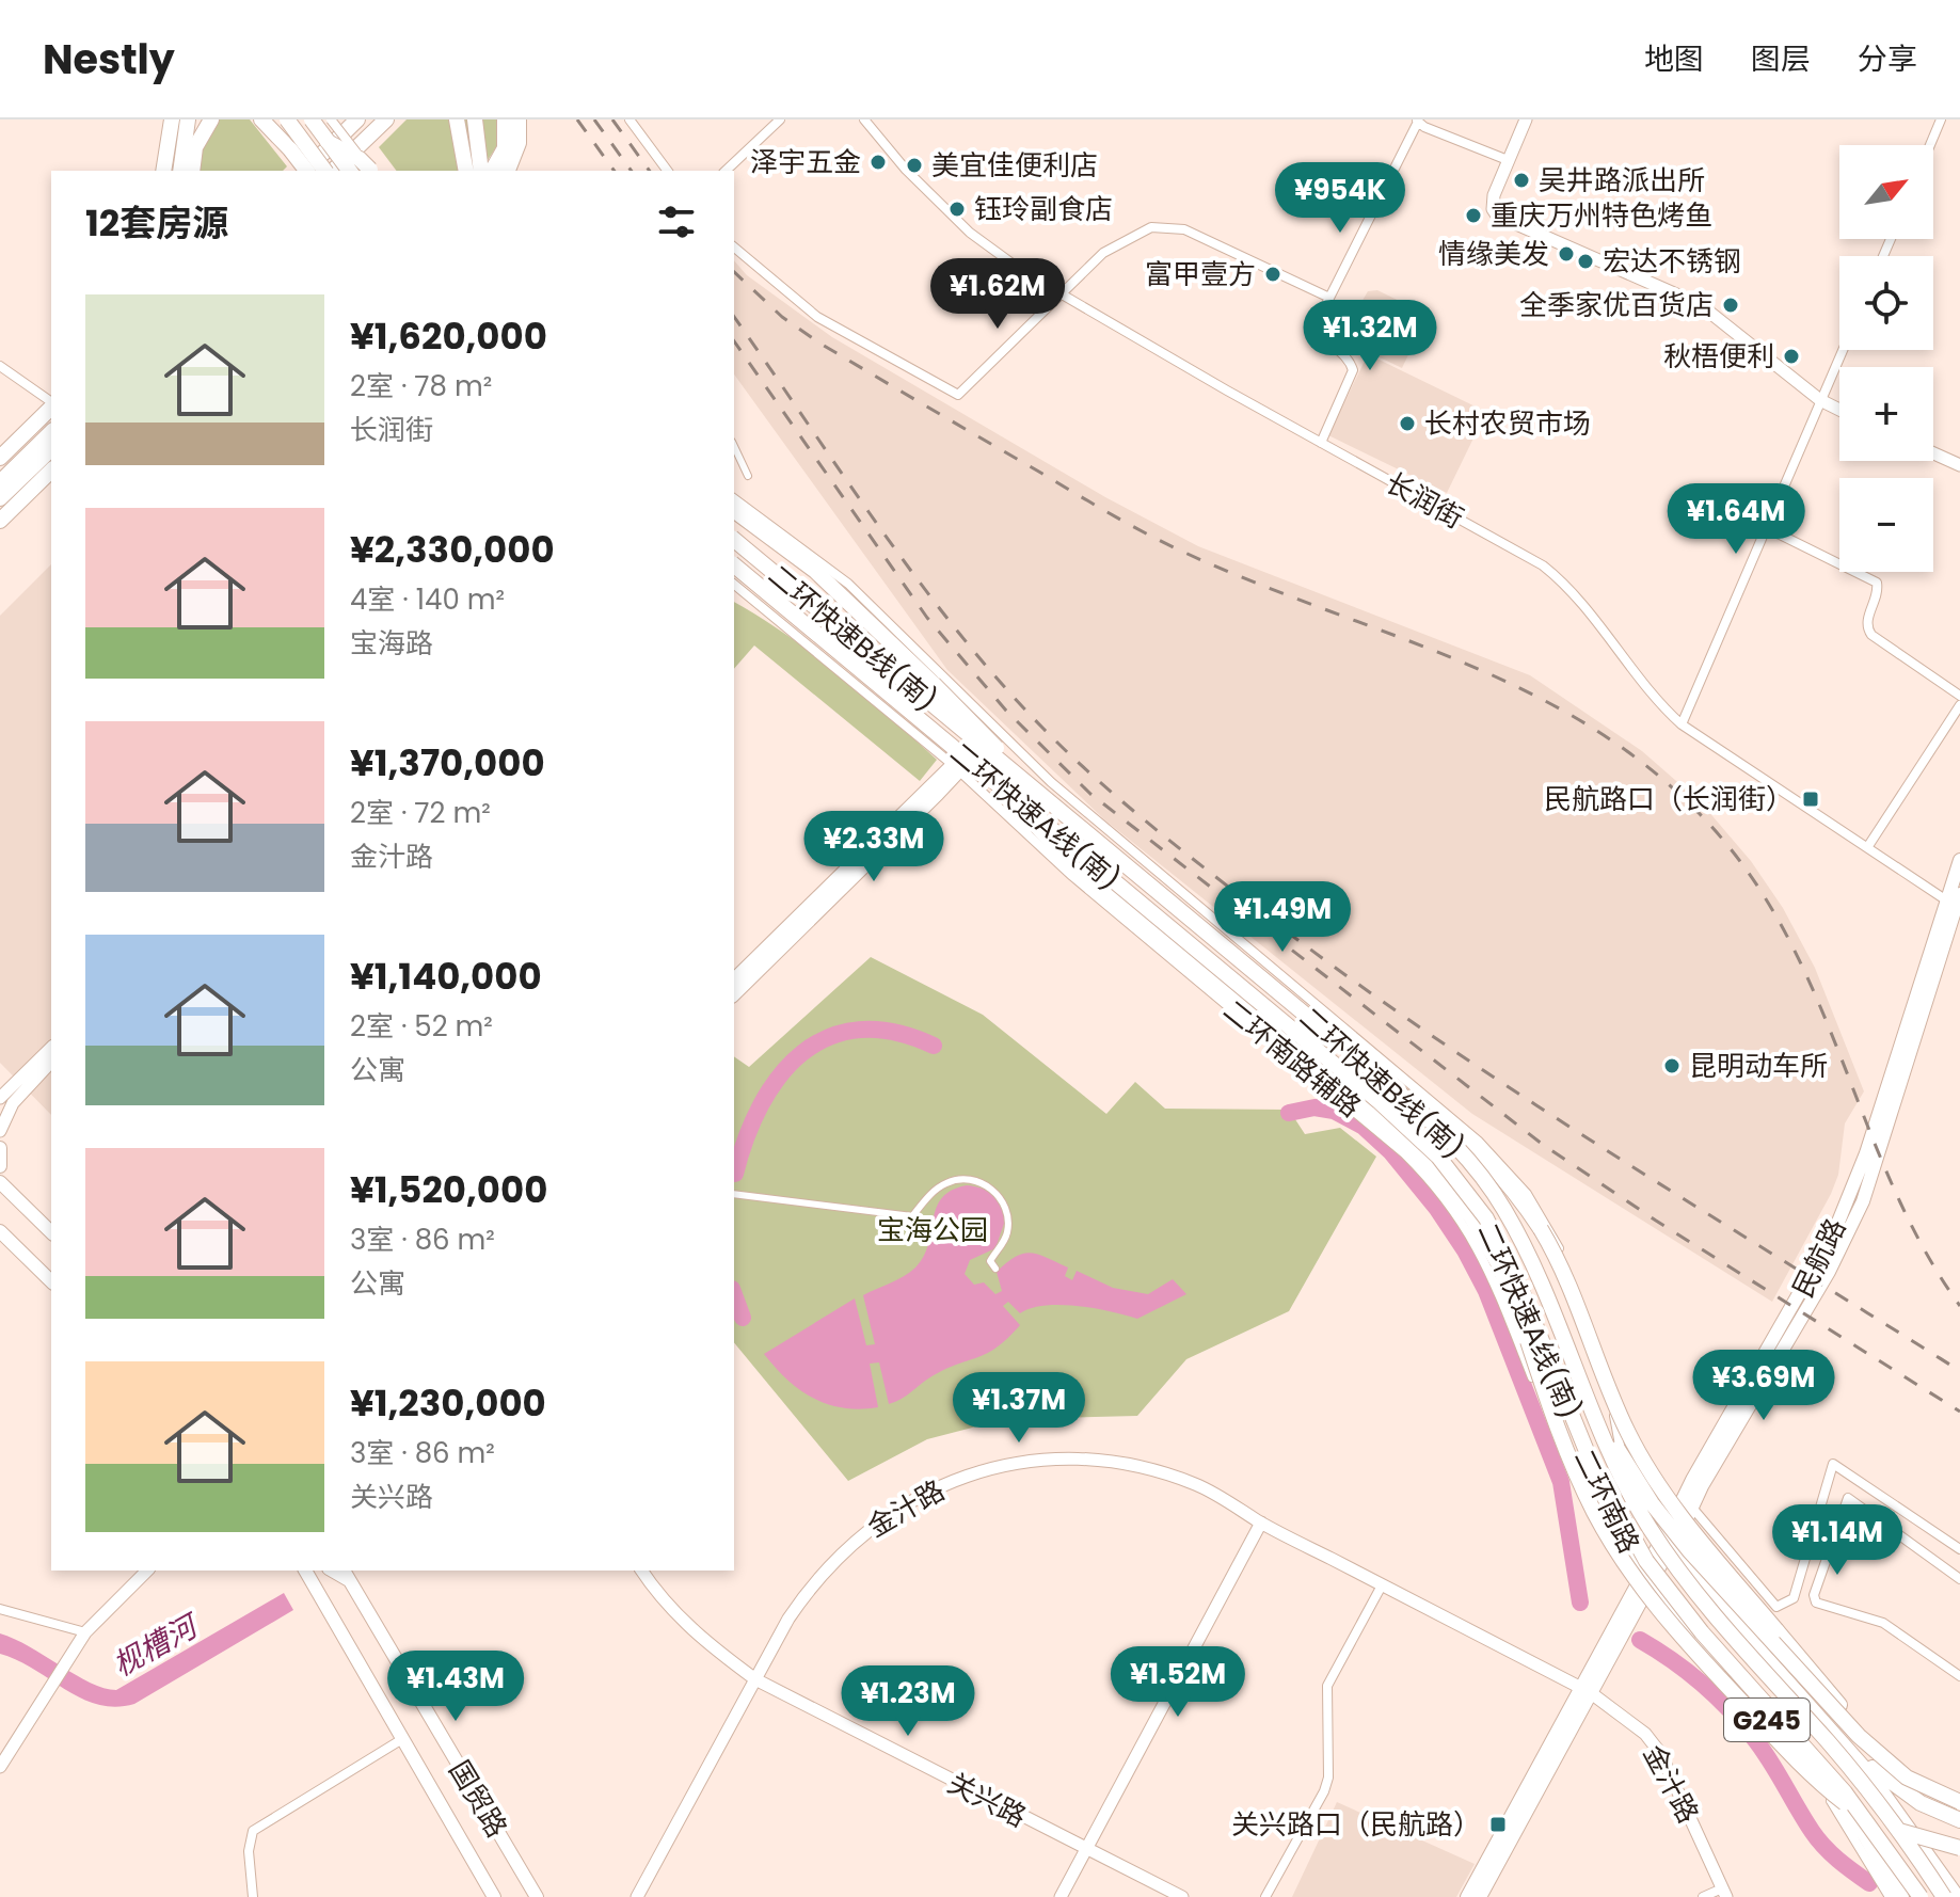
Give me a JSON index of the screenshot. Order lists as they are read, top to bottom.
{
  "streets": {
    "main road": [
      "二环快速B线(南)",
      "二环快速A线(南)",
      "民航路",
      "二环南路",
      "G245",
      "国贸路"
    ],
    "street": [
      "长润街",
      "二环南路辅路",
      "金汁路",
      "关兴路"
    ]
  },
  "crossings": [
    ["长润街", "民航路"],
    ["二环南路辅路", "民航路"],
    ["二环南路辅路", "二环南路"],
    ["民航路", "二环南路"],
    ["民航路", "金汁路"],
    ["二环南路", "G245"],
    ["金汁路", "关兴路"]
  ],
  "water": ["枧槽河"],
  "parks": ["宝海公园"],
  "places": {
    "other": [
      "泽宇五金",
      "美宜佳便利店",
      "吴井路派出所",
      "钰玲副食店",
      "重庆万州特色烤鱼",
      "情缘美发",
      "宏达不锈钢",
      "富甲壹方",
      "全季家优百货店",
      "秋梧便利",
      "长村农贸市场",
      "昆明动车所"
    ],
    "transit": ["民航路口（长润街）", "关兴路口（民航路）"]
  },
  "north": "top right",
  "page": {
    "header": "Nestly",
    "nav": ["地图", "图层", "分享"],
    "map_buttons": ["+", "−"],
    "price": [
      "¥954K",
      "¥1.62M",
      "¥1.32M",
      "¥1.64M",
      "¥2.33M",
      "¥1.49M",
      "¥3.69M",
      "¥1.37M",
      "¥1.14M",
      "¥1.52M",
      "¥1.43M",
      "¥1.23M"
    ],
    "heading": "12套房源",
    "list": [
      {
        "name": "¥1,620,000",
        "note": "2室 · 78 m² · 长润街"
      },
      {
        "name": "¥2,330,000",
        "note": "4室 · 140 m² · 宝海路"
      },
      {
        "name": "¥1,370,000",
        "note": "2室 · 72 m² · 金汁路"
      },
      {
        "name": "¥1,140,000",
        "note": "2室 · 52 m² · 公寓"
      },
      {
        "name": "¥1,520,000",
        "note": "3室 · 86 m² · 公寓"
      },
      {
        "name": "¥1,230,000",
        "note": "3室 · 86 m² · 关兴路"
      }
    ]
  }
}
